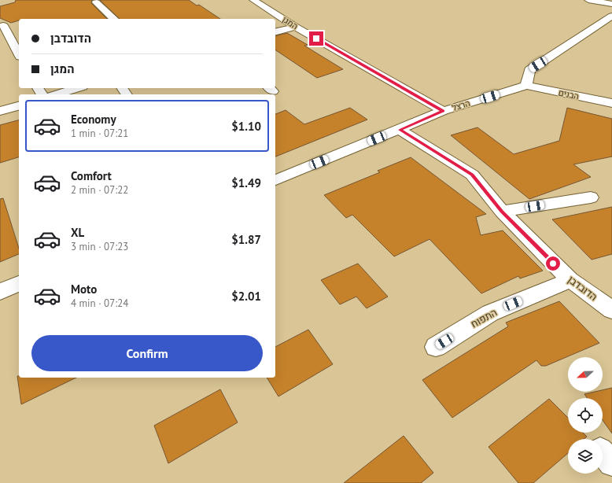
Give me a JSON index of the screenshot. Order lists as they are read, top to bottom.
{
  "streets": {
    "street": [
      "המגן",
      "הבנים",
      "הרצל",
      "הדובדבן",
      "התפוח"
    ]
  },
  "crossings": [
    ["המגן", "הרצל"],
    ["הבנים", "הרצל"],
    ["הרצל", "הדובדבן"],
    ["הדובדבן", "התפוח"]
  ],
  "north": "left",
  "page": {
    "banner": ["הדובדבן", "המגן"],
    "list": [
      {
        "name": "Economy",
        "note": "1 min · 07:21",
        "value": "$1.10"
      },
      {
        "name": "Comfort",
        "note": "2 min · 07:22",
        "value": "$1.49"
      },
      {
        "name": "XL",
        "note": "3 min · 07:23",
        "value": "$1.87"
      },
      {
        "name": "Moto",
        "note": "4 min · 07:24",
        "value": "$2.01"
      }
    ],
    "buttons": "Confirm"
  }
}
